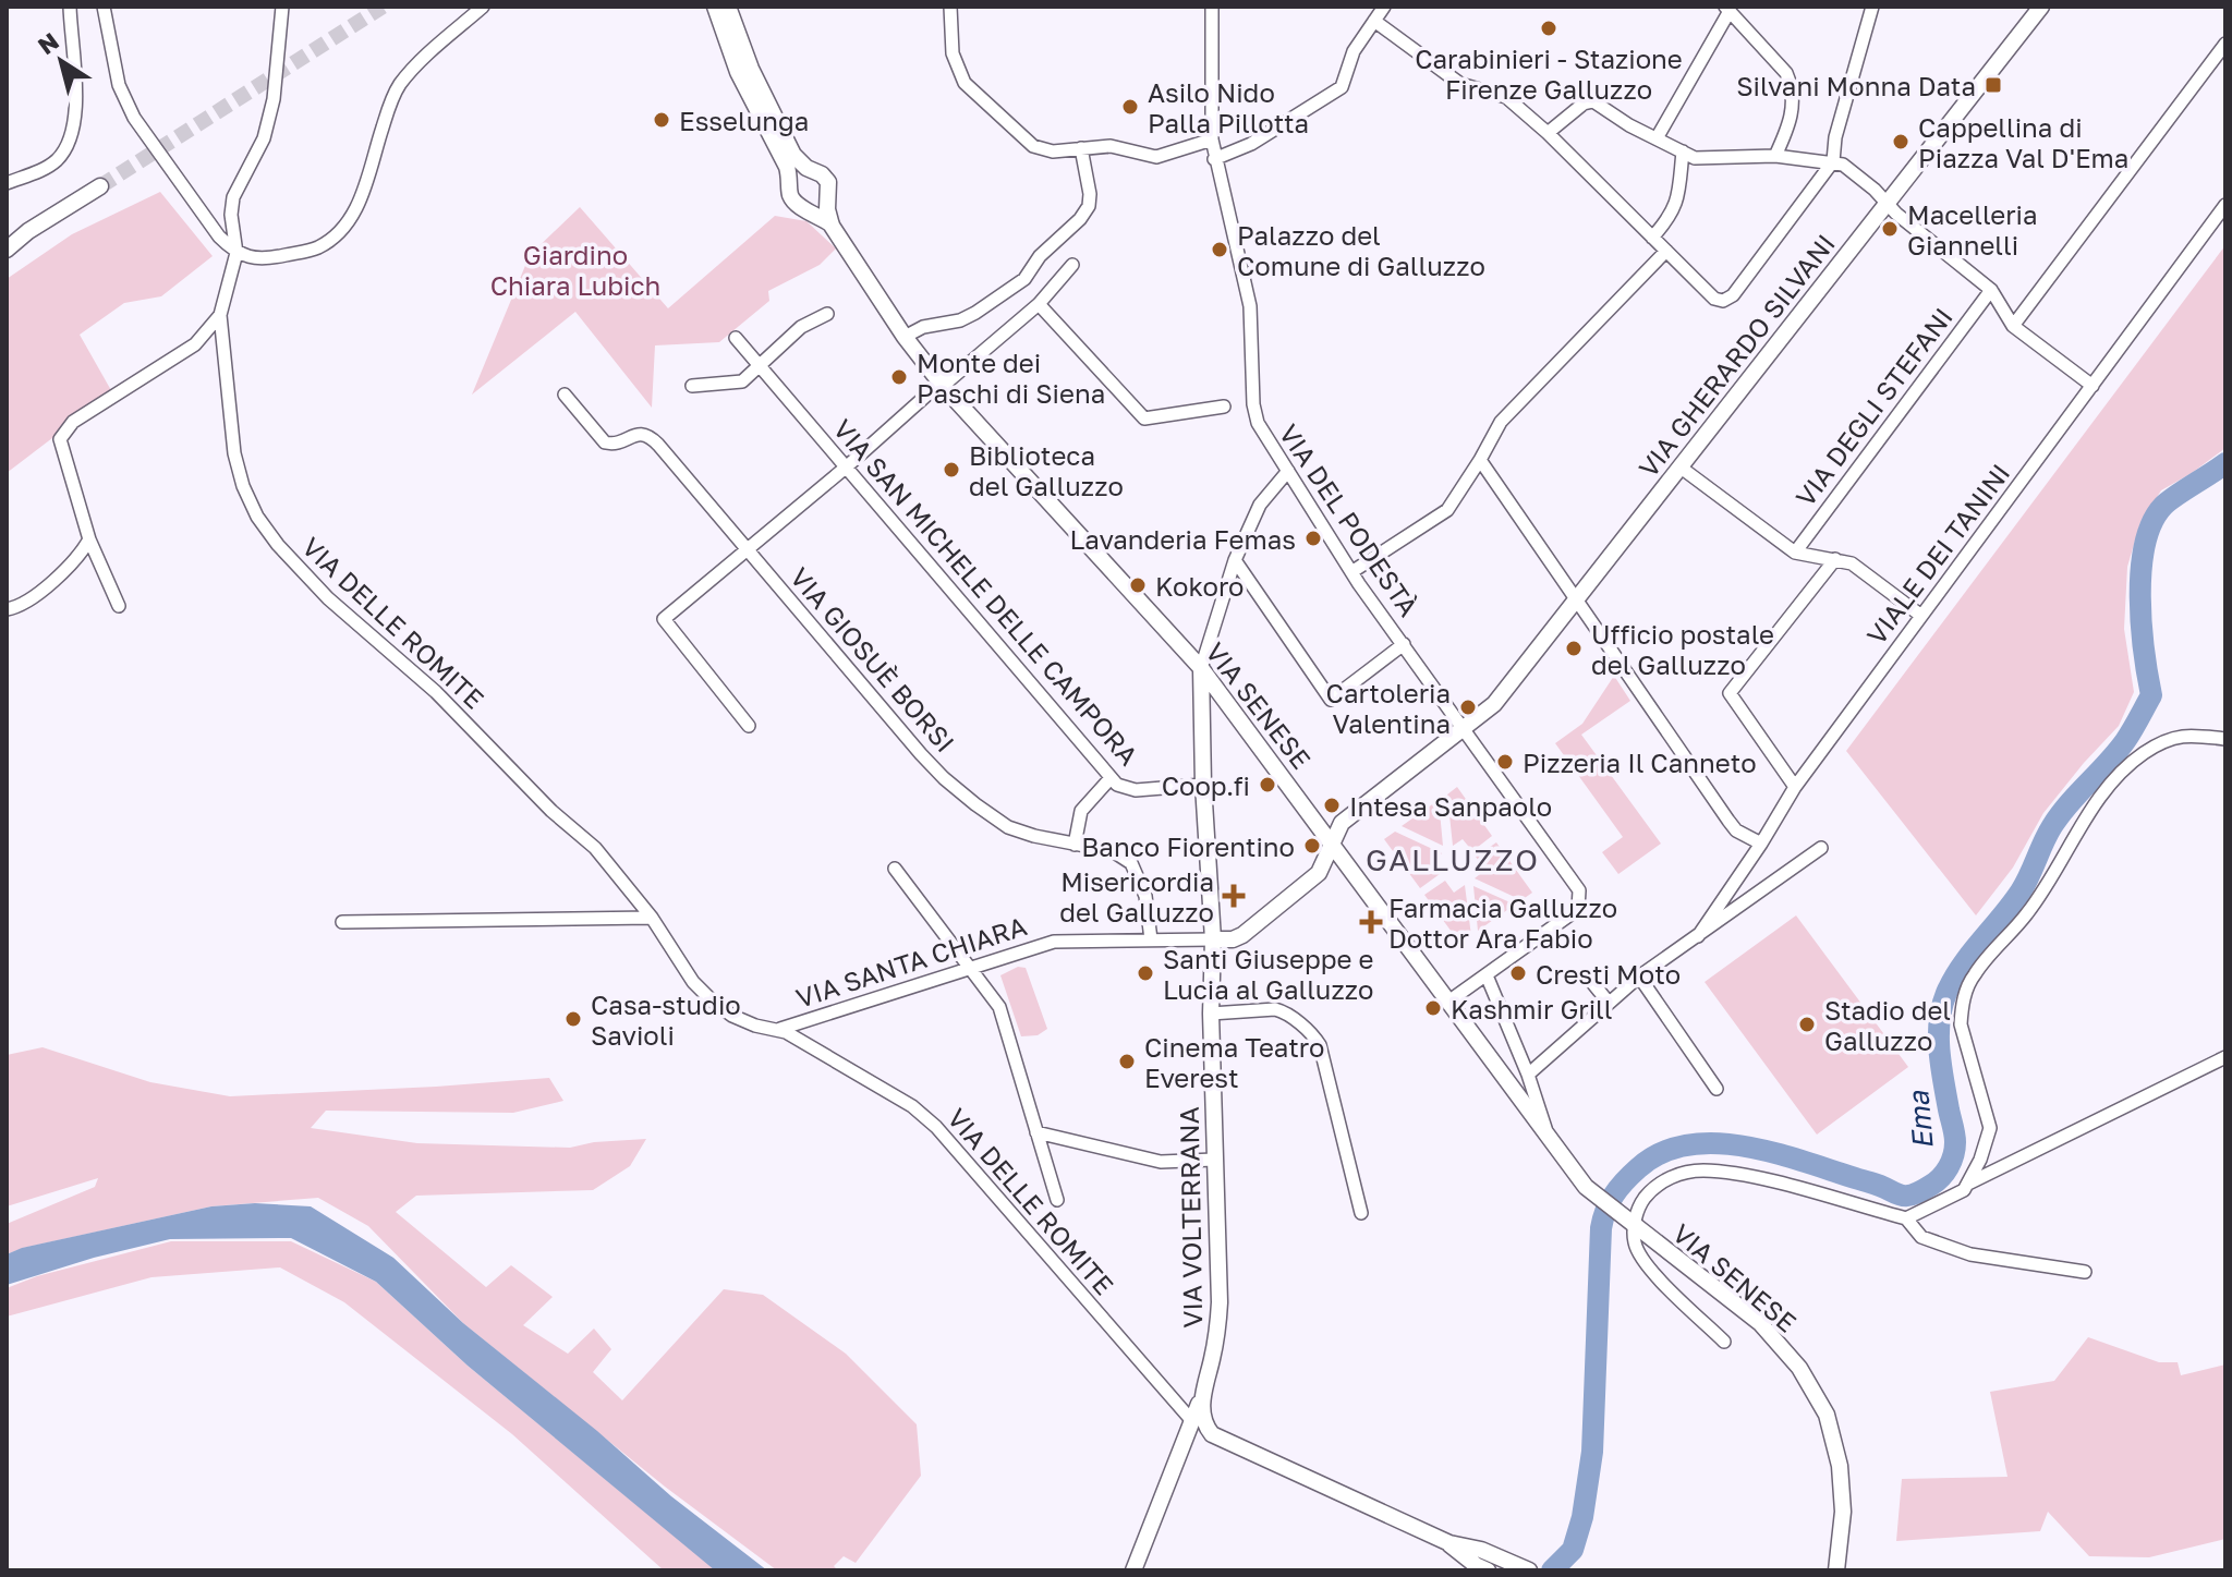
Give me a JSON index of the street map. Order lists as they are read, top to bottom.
{
  "streets": {
    "main road": ["VIA GHERARDO SILVANI", "VIA SENESE", "VIA VOLTERRANA"],
    "street": [
      "VIA DEGLI STEFANI",
      "VIA DEL PODESTÀ",
      "VIALE DEI TANINI",
      "VIA SAN MICHELE DELLE CAMPORA",
      "VIA DELLE ROMITE",
      "VIA GIOSUÈ BORSI",
      "VIA SANTA CHIARA"
    ]
  },
  "crossings": [
    ["VIA GHERARDO SILVANI", "VIA DEL PODESTÀ"],
    ["VIA GHERARDO SILVANI", "VIA SENESE"],
    ["VIA GHERARDO SILVANI", "VIA SANTA CHIARA"],
    ["VIA GHERARDO SILVANI", "VIA VOLTERRANA"],
    ["VIA SAN MICHELE DELLE CAMPORA", "VIA VOLTERRANA"],
    ["VIA DELLE ROMITE", "VIA SANTA CHIARA"],
    ["VIA GIOSUÈ BORSI", "VIA SANTA CHIARA"],
    ["VIA SENESE", "VIA VOLTERRANA"],
    ["VIA SANTA CHIARA", "VIA VOLTERRANA"]
  ],
  "districts": ["GALLUZZO"],
  "water": ["Ema"],
  "parks": ["Giardino Chiara Lubich"],
  "places": {
    "other": [
      "Carabinieri - Stazione Firenze Galluzzo",
      "Asilo Nido Palla Pillotta",
      "Esselunga",
      "Cappellina di Piazza Val D'Ema",
      "Macelleria Giannelli",
      "Palazzo del Comune di Galluzzo",
      "Monte dei Paschi di Siena",
      "Biblioteca del Galluzzo",
      "Lavanderia Femas",
      "Kokoro",
      "Ufficio postale del Galluzzo",
      "Cartoleria Valentina",
      "Pizzeria Il Canneto",
      "Coop.fi",
      "Intesa Sanpaolo",
      "Banco Fiorentino",
      "Santi Giuseppe e Lucia al Galluzzo",
      "Cresti Moto",
      "Kashmir Grill",
      "Casa-studio Savioli",
      "Stadio del Galluzzo",
      "Cinema Teatro Everest"
    ],
    "transit": ["Silvani Monna Data"],
    "health": ["Misericordia del Galluzzo", "Farmacia Galluzzo Dottor Ara Fabio"]
  },
  "north": "top left"
}
